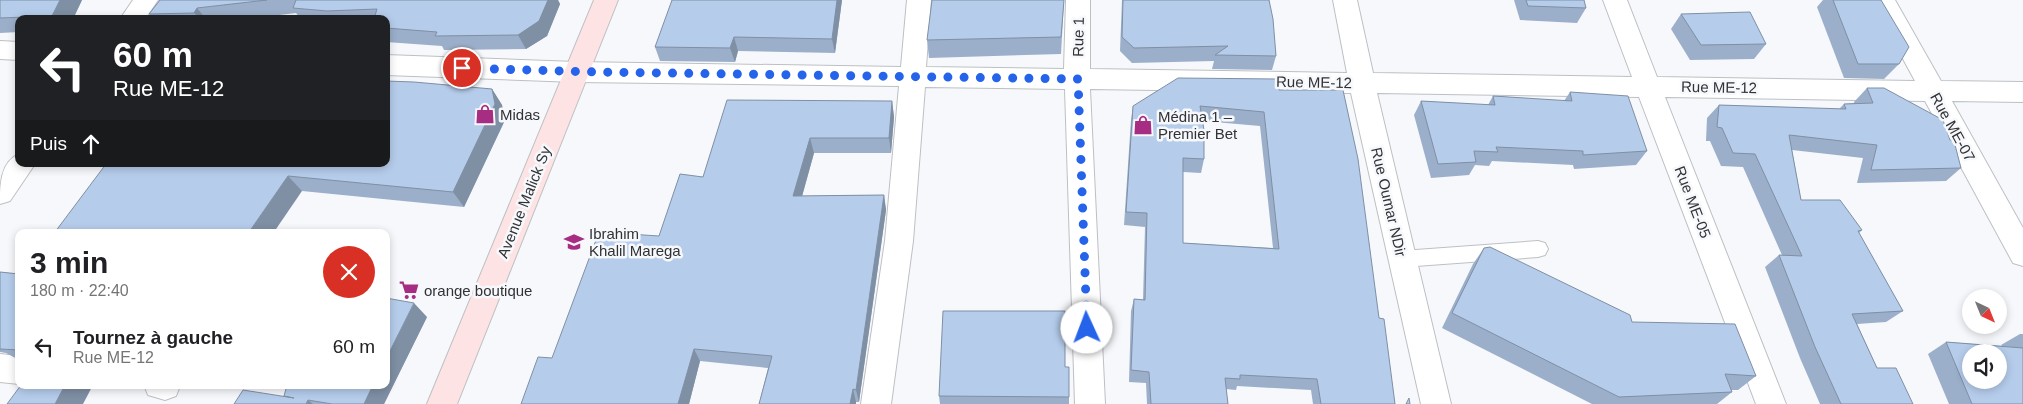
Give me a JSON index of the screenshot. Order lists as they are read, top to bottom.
{
  "streets": {
    "main road": ["Avenue Malick Sy"],
    "street": [
      "Rue 1",
      "Rue ME-12",
      "Rue ME-07",
      "Rue Oumar NDir",
      "Rue ME-05"
    ]
  },
  "crossings": [
    ["Rue 1", "Rue ME-12"],
    ["Rue ME-12", "Rue ME-07"],
    ["Rue ME-12", "Avenue Malick Sy"],
    ["Rue ME-12", "Rue Oumar NDir"],
    ["Rue ME-12", "Rue ME-05"]
  ],
  "places": {
    "shop": ["Midas", "Médina 1 – Premier Bet"],
    "school or university": ["Ibrahim Khalil Marega"],
    "supermarket": ["orange boutique"]
  },
  "north": "bottom right",
  "page": {
    "turn": ["60 m", "Rue ME-12"],
    "then": "Puis",
    "heading": ["3 min", "180 m · 22:40"],
    "list": [
      {
        "name": "Tournez à gauche",
        "note": "Rue ME-12",
        "value": "60 m"
      }
    ]
  }
}
